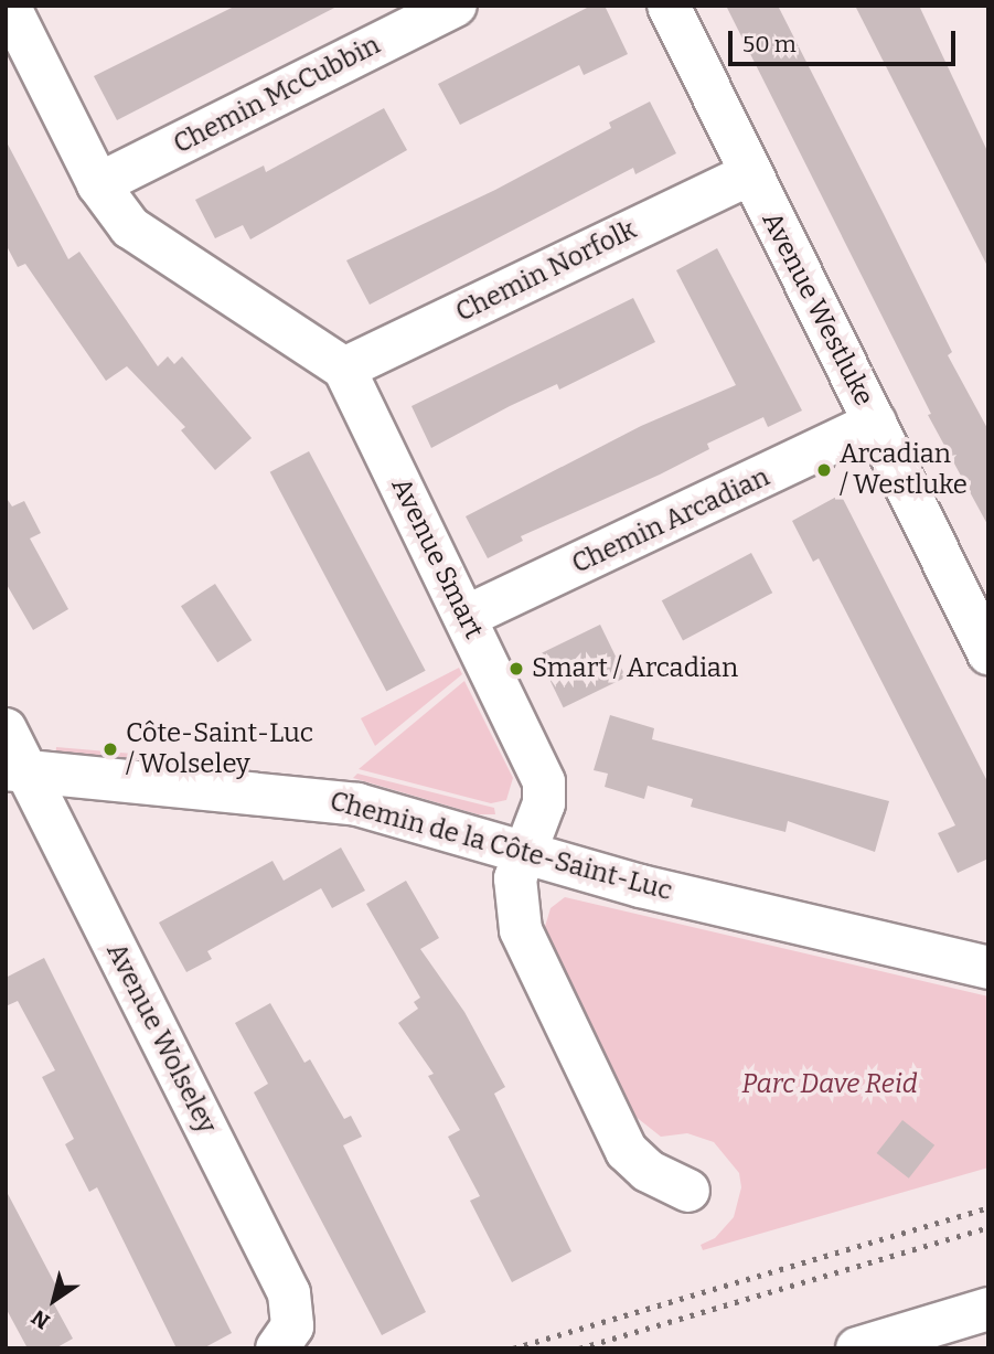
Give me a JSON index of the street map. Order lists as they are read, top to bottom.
{
  "streets": {
    "street": [
      "Chemin McCubbin",
      "Chemin Norfolk",
      "Avenue Westluke",
      "Chemin Arcadian",
      "Avenue Smart",
      "Chemin de la Côte-Saint-Luc",
      "Avenue Wolseley"
    ]
  },
  "crossings": [
    ["Chemin Norfolk", "Avenue Westluke"],
    ["Chemin Norfolk", "Avenue Smart"],
    ["Avenue Westluke", "Chemin Arcadian"],
    ["Chemin Arcadian", "Avenue Smart"],
    ["Avenue Smart", "Chemin de la Côte-Saint-Luc"],
    ["Chemin de la Côte-Saint-Luc", "Avenue Wolseley"]
  ],
  "parks": ["Parc Dave Reid"],
  "places": ["Arcadian / Westluke", "Smart / Arcadian", "Côte-Saint-Luc / Wolseley"],
  "scale_bar": "50 m",
  "north": "bottom left"
}
